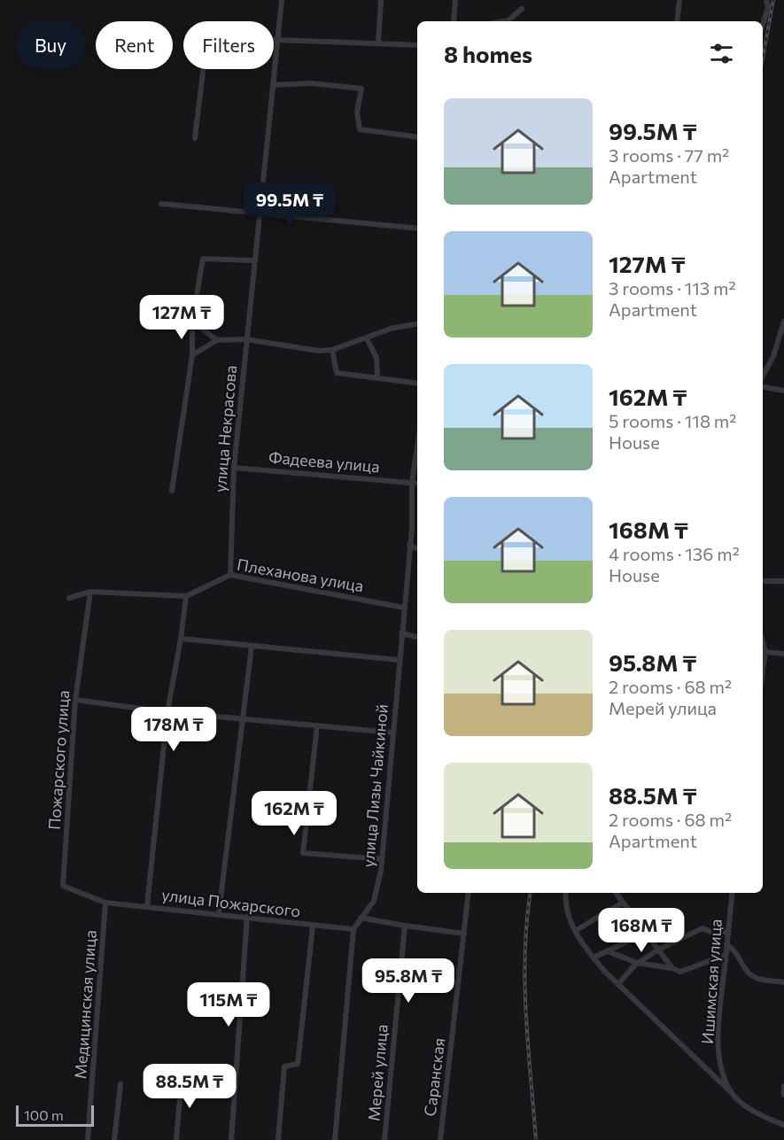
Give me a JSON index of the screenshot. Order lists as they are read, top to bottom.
{
  "streets": {
    "street": [
      "улица Некрасова",
      "Фадеева улица",
      "Плеханова улица",
      "Пожарского улица",
      "улица Лизы Чайкиной",
      "улица Пожарского",
      "Ишимская улица",
      "Медицинская улица",
      "Мерей улица",
      "Саранская"
    ]
  },
  "crossings": [
    ["улица Некрасова", "Фадеева улица"],
    ["улица Некрасова", "Плеханова улица"],
    ["Фадеева улица", "улица Лизы Чайкиной"],
    ["Плеханова улица", "Пожарского улица"],
    ["Плеханова улица", "улица Лизы Чайкиной"],
    ["Пожарского улица", "улица Пожарского"],
    ["Пожарского улица", "Медицинская улица"],
    ["улица Лизы Чайкиной", "улица Пожарского"],
    ["улица Пожарского", "Медицинская улица"]
  ],
  "scale_bar": "100 m",
  "page": {
    "chip": ["Buy", "Rent", "Filters"],
    "heading": "8 homes",
    "list": [
      {
        "name": "99.5M ₸",
        "note": "3 rooms · 77 m² · Apartment"
      },
      {
        "name": "127M ₸",
        "note": "3 rooms · 113 m² · Apartment"
      },
      {
        "name": "162M ₸",
        "note": "5 rooms · 118 m² · House"
      },
      {
        "name": "168M ₸",
        "note": "4 rooms · 136 m² · House"
      },
      {
        "name": "95.8M ₸",
        "note": "2 rooms · 68 m² · Мерей улица"
      },
      {
        "name": "88.5M ₸",
        "note": "2 rooms · 68 m² · Apartment"
      }
    ],
    "price": [
      "99.5M ₸",
      "127M ₸",
      "178M ₸",
      "162M ₸",
      "168M ₸",
      "95.8M ₸",
      "115M ₸",
      "88.5M ₸"
    ],
    "scale": "100 m"
  }
}
